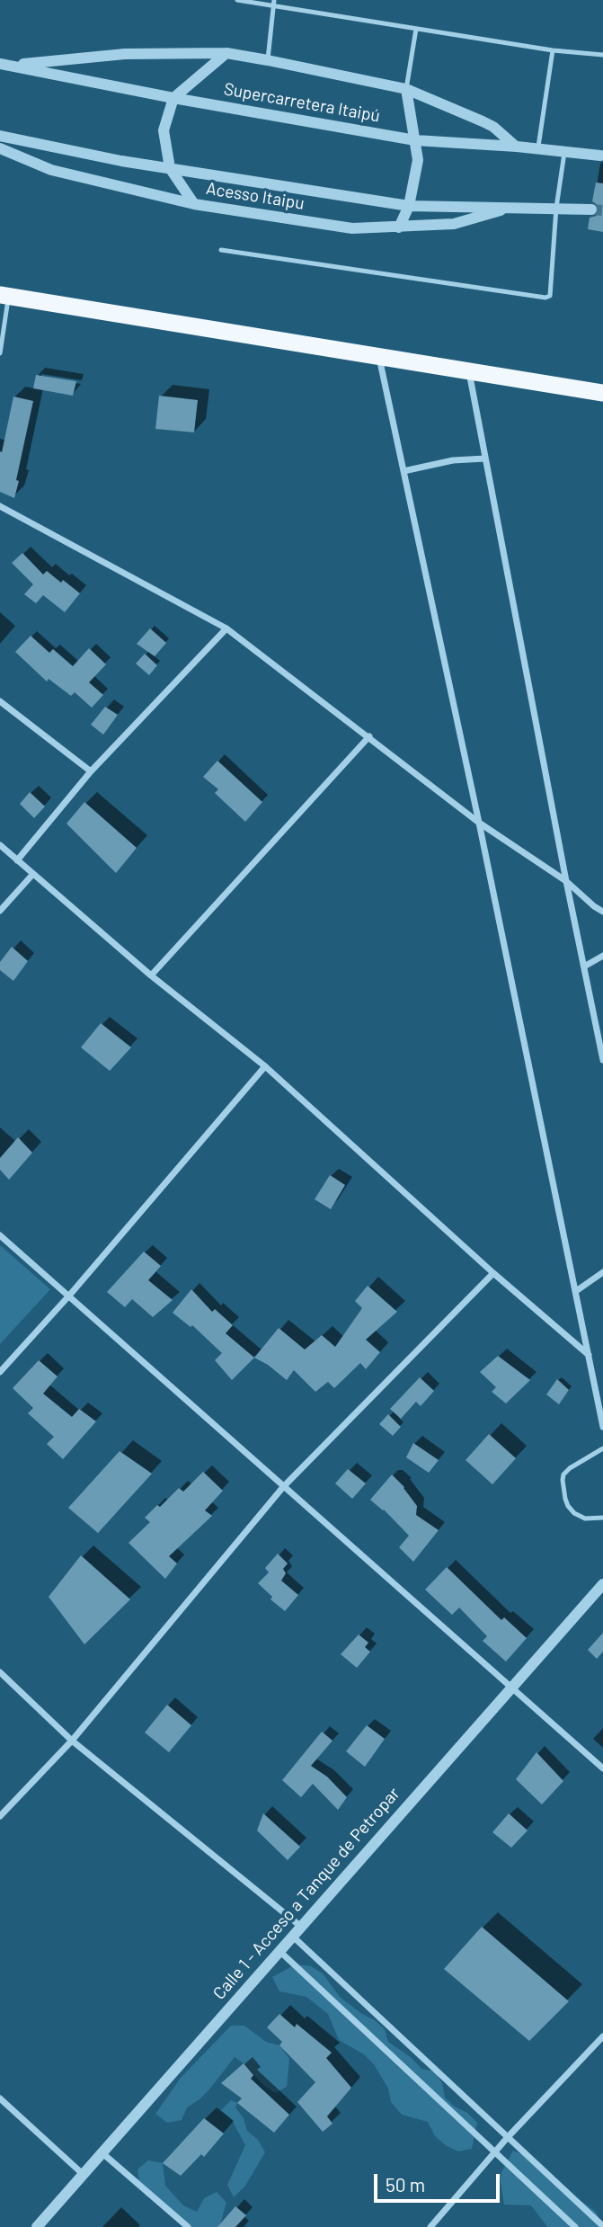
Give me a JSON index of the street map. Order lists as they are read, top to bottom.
{
  "streets": {
    "street": ["Supercarretera Itaipú", "Acesso Itaipu", "Calle 1 - Acceso a Tanque de Petropar"]
  },
  "scale_bar": "50 m"
}
